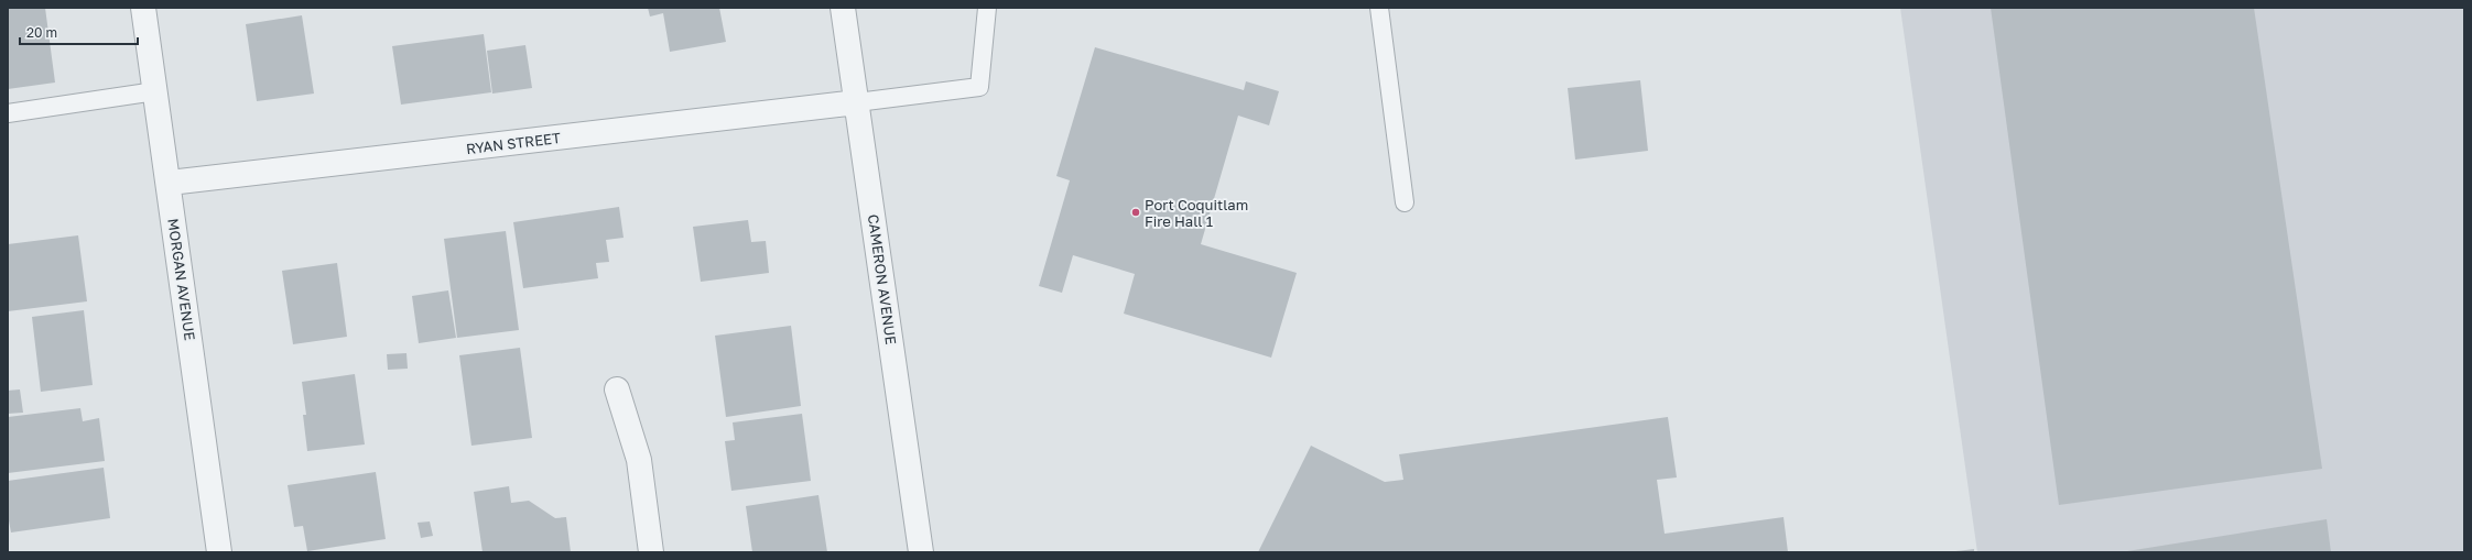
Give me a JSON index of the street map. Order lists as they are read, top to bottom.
{
  "streets": {
    "street": ["RYAN STREET", "MORGAN AVENUE", "CAMERON AVENUE"]
  },
  "crossings": [
    ["RYAN STREET", "MORGAN AVENUE"],
    ["RYAN STREET", "CAMERON AVENUE"]
  ],
  "places": ["Port Coquitlam Fire Hall 1"],
  "scale_bar": "20 m"
}
